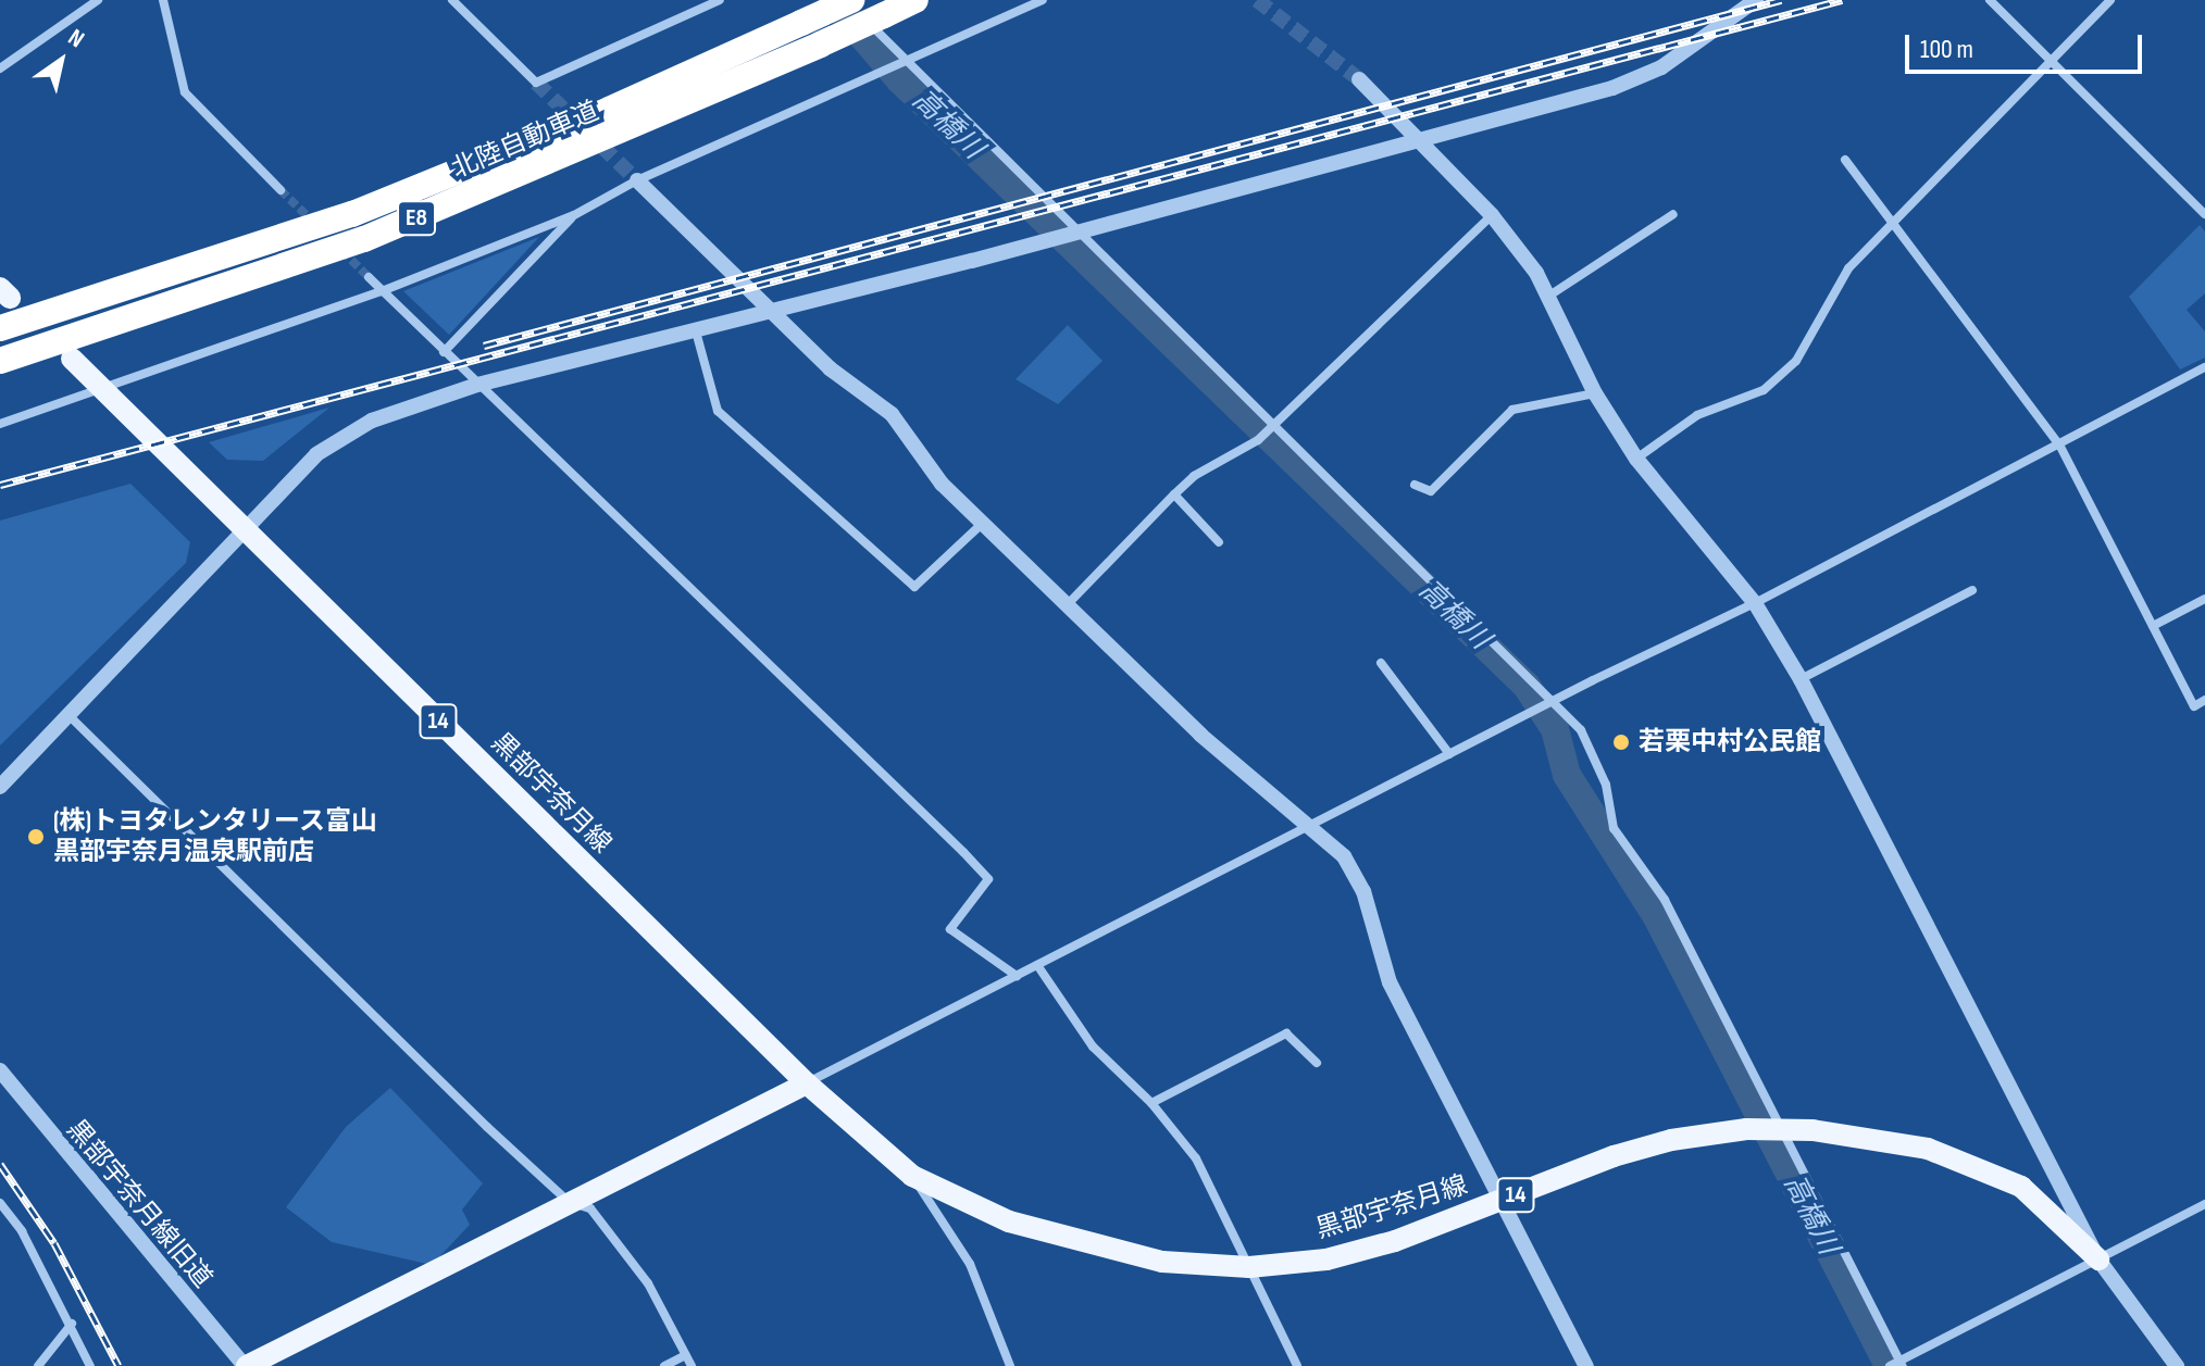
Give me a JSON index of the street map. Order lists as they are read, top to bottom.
{
  "streets": {
    "highway": ["北陸自動車道", "E8"],
    "main road": ["14", "黒部宇奈月線"],
    "street": ["黒部宇奈月線旧道"]
  },
  "water": ["高橋川"],
  "places": ["若栗中村公民館", "(株)トヨタレンタリース富山 黒部宇奈月温泉駅前店"],
  "scale_bar": "100 m",
  "north": "top right"
}
